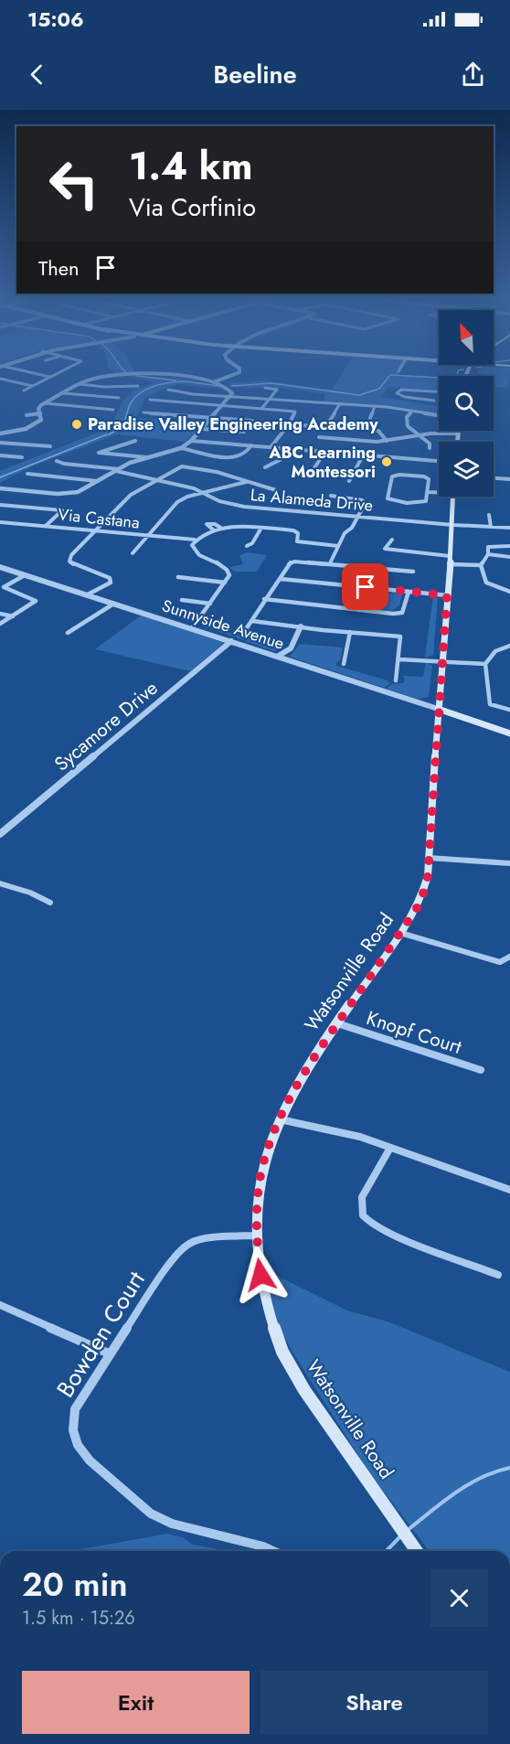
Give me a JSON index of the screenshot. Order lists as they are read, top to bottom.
{
  "streets": {
    "main road": ["Watsonville Road"],
    "street": [
      "La Alameda Drive",
      "Via Castana",
      "Sunnyside Avenue",
      "Sycamore Drive",
      "Knopf Court",
      "Bowden Court"
    ]
  },
  "crossings": [
    ["La Alameda Drive", "Watsonville Road"],
    ["Sunnyside Avenue", "Sycamore Drive"],
    ["Sunnyside Avenue", "Watsonville Road"],
    ["Watsonville Road", "Knopf Court"],
    ["Watsonville Road", "Bowden Court"]
  ],
  "places": ["Paradise Valley Engineering Academy", "ABC Learning Montessori"],
  "north": "top left",
  "page": {
    "status": "15:06",
    "header": "Beeline",
    "turn": ["1.4 km", "Via Corfinio"],
    "then": "Then",
    "heading": ["20 min", "1.5 km · 15:26"],
    "buttons": ["Exit", "Share"]
  }
}
